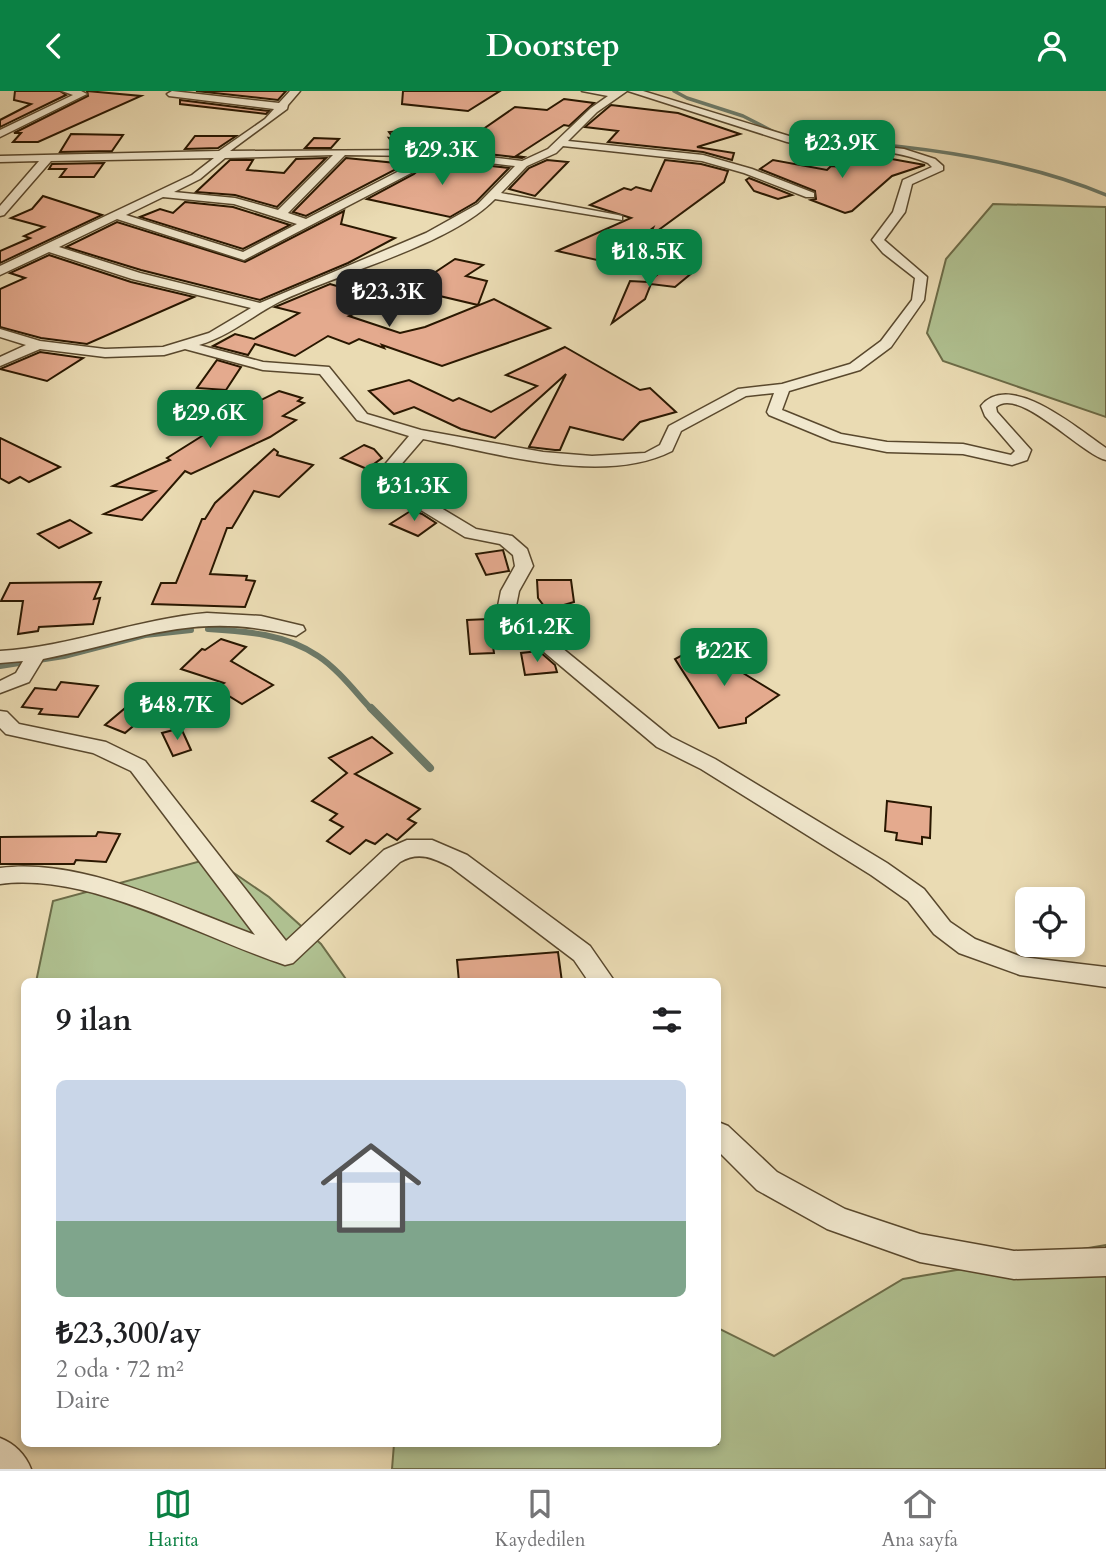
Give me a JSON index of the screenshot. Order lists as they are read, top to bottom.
{
  "page": {
    "header": "Doorstep",
    "price": [
      "₺23.9K",
      "₺29.3K",
      "₺18.5K",
      "₺23.3K",
      "₺29.6K",
      "₺31.3K",
      "₺61.2K",
      "₺22K",
      "₺48.7K"
    ],
    "heading": "9 ilan",
    "list": [
      {
        "name": "₺23,300/ay",
        "note": "2 oda · 72 m² · Daire"
      }
    ],
    "tabs": ["Harita", "Kaydedilen", "Ana sayfa"]
  }
}
